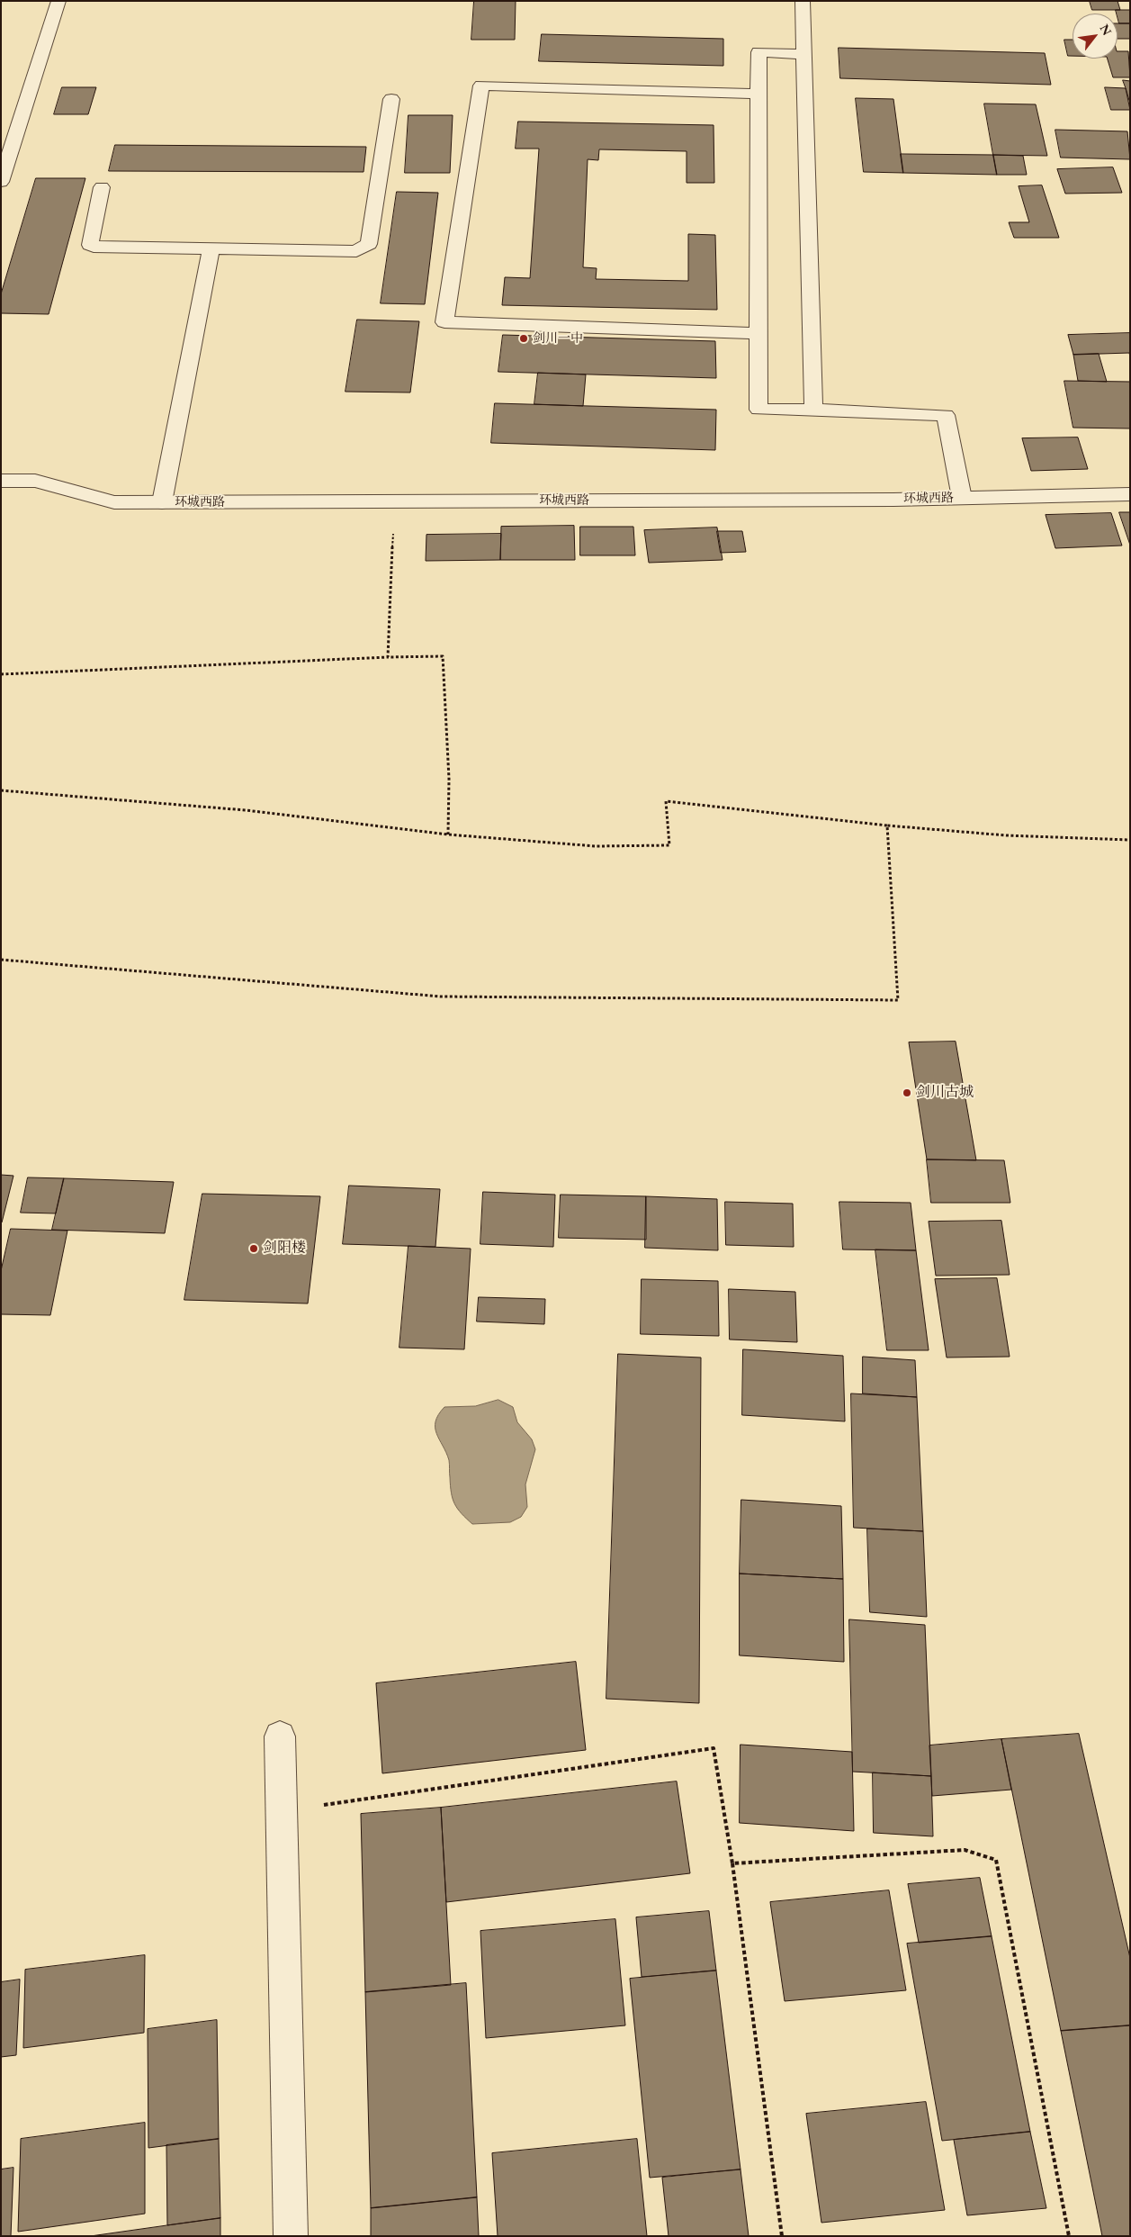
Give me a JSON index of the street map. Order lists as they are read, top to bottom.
{
  "streets": {
    "street": ["环城西路"]
  },
  "places": ["剑川一中", "剑川古城", "剑阳楼"],
  "north": "top right"
}
